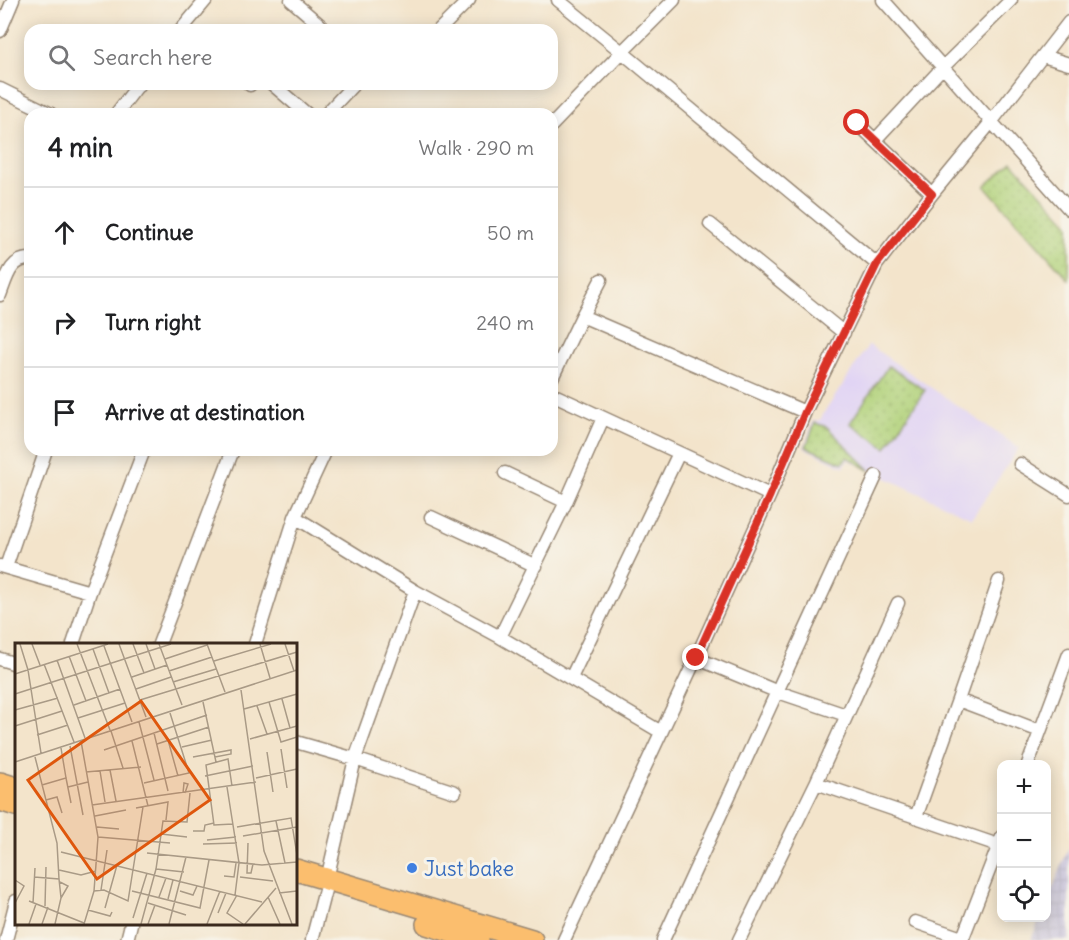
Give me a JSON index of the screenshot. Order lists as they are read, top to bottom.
{
  "places": ["Just bake"],
  "page": {
    "search": "Search here",
    "heading": ["4 min", "Walk · 290 m"],
    "list": [
      ["Continue", "50 m"],
      ["Turn right", "240 m"],
      "Arrive at destination"
    ],
    "map_buttons": ["+", "−"]
  }
}
